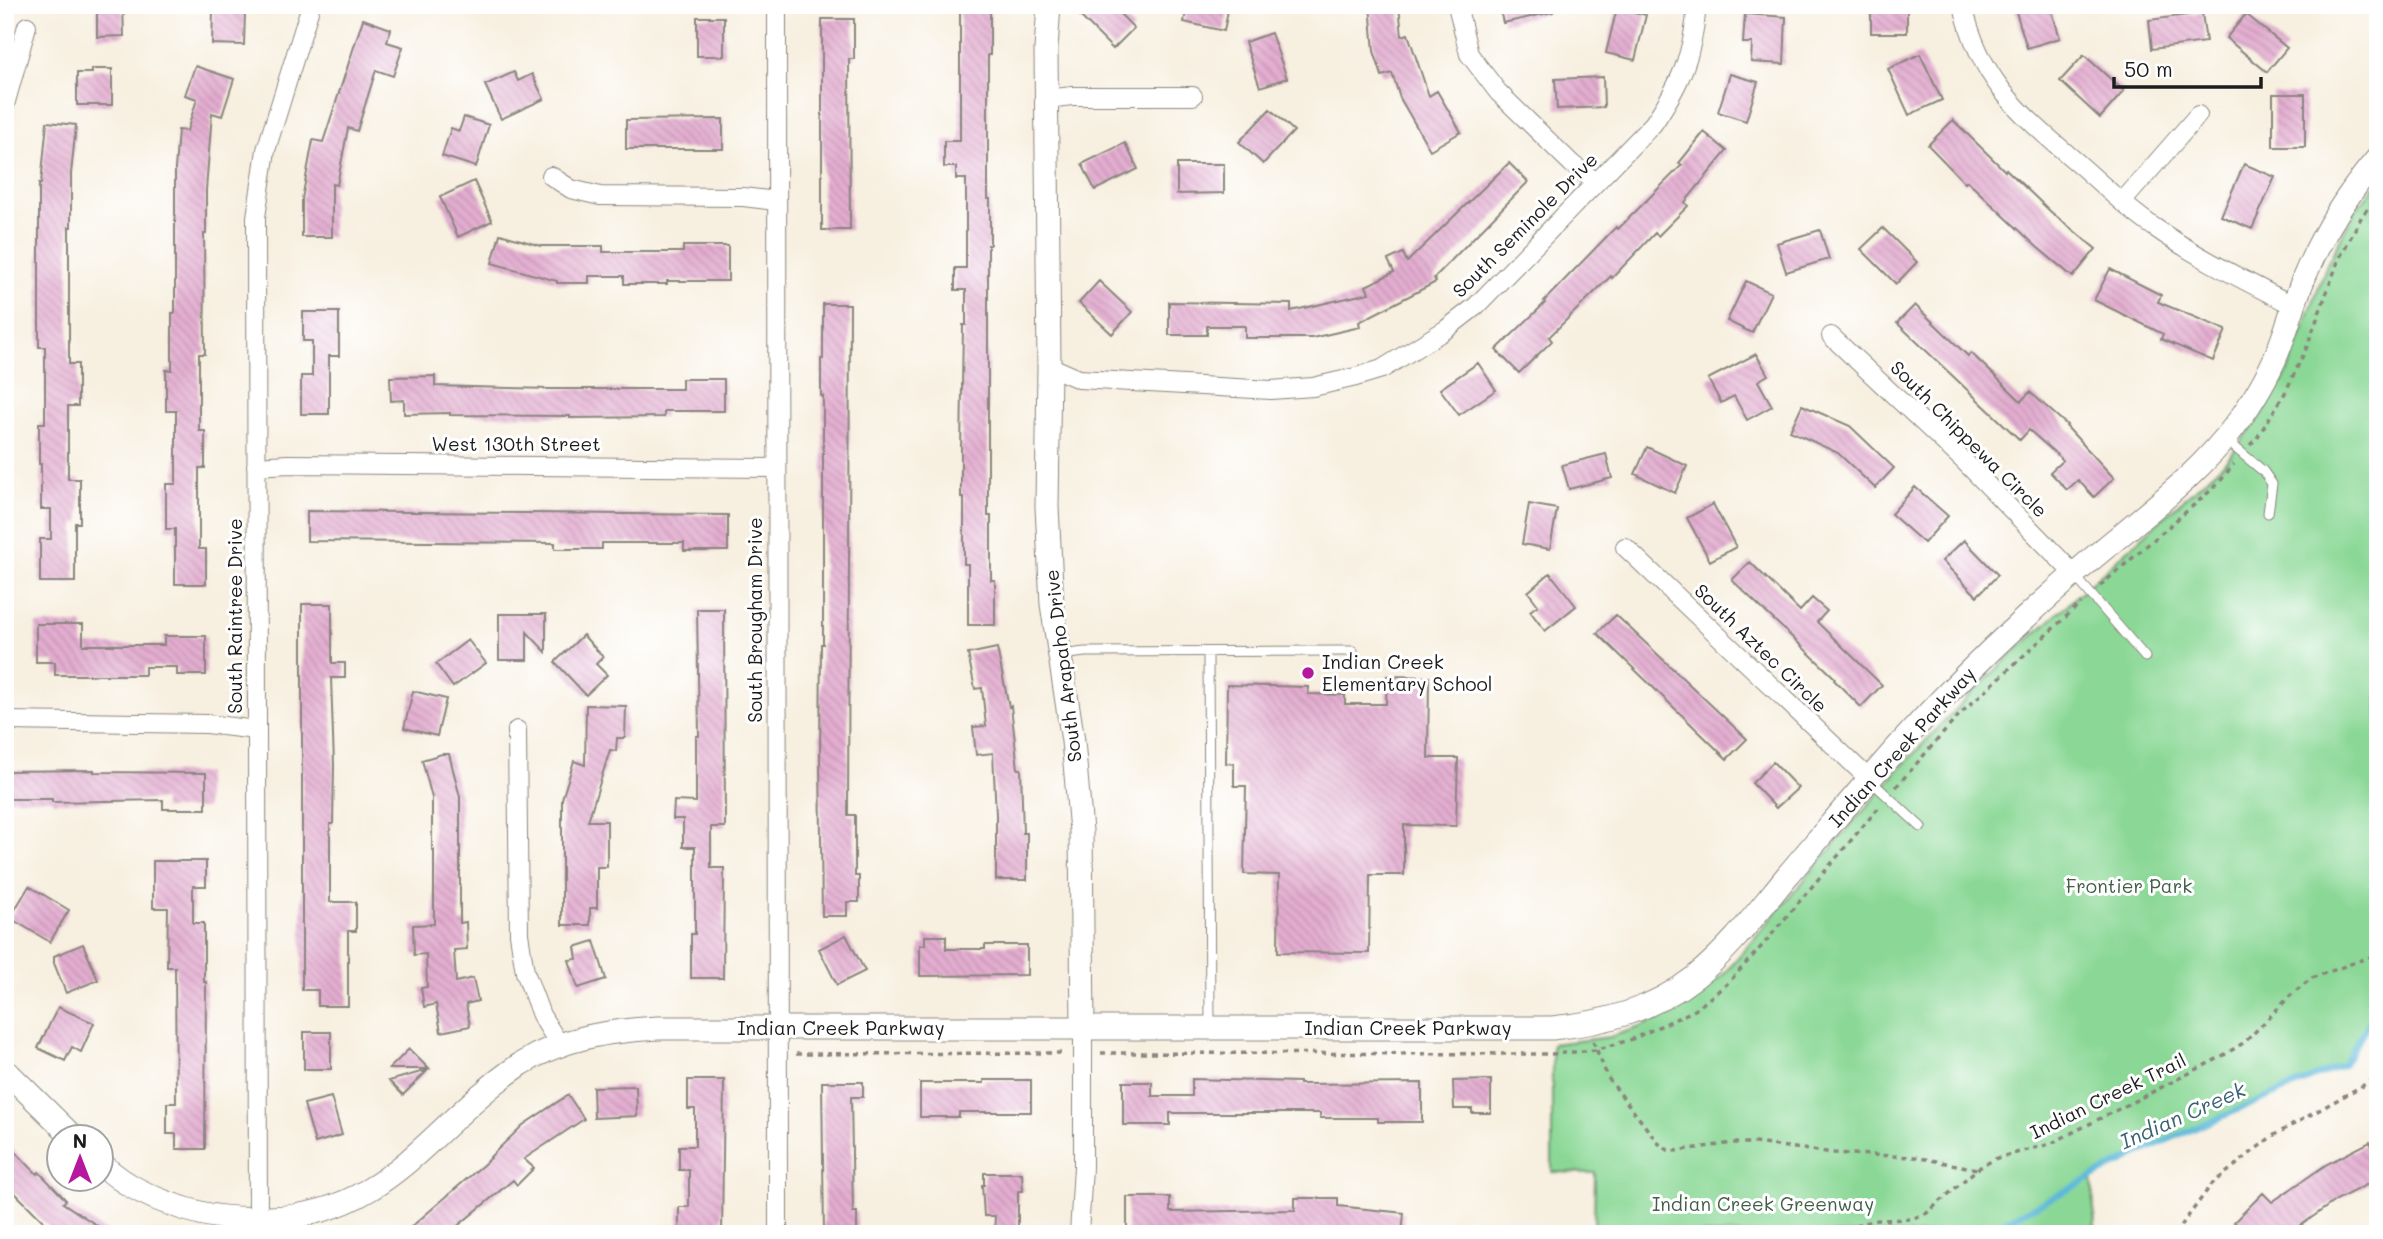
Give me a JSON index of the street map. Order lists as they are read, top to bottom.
{
  "streets": {
    "street": [
      "South Seminole Drive",
      "South Chippewa Circle",
      "West 130th Street",
      "South Raintree Drive",
      "South Brougham Drive",
      "South Aztec Circle",
      "South Arapaho Drive",
      "Indian Creek Parkway"
    ],
    "path": ["Indian Creek Trail"]
  },
  "crossings": [
    ["South Seminole Drive", "South Arapaho Drive"],
    ["South Chippewa Circle", "Indian Creek Parkway"],
    ["West 130th Street", "South Raintree Drive"],
    ["West 130th Street", "South Brougham Drive"],
    ["South Raintree Drive", "Indian Creek Parkway"],
    ["South Brougham Drive", "Indian Creek Parkway"],
    ["South Aztec Circle", "Indian Creek Parkway"],
    ["South Arapaho Drive", "Indian Creek Parkway"]
  ],
  "water": ["Indian Creek"],
  "parks": ["Frontier Park", "Indian Creek Greenway"],
  "places": ["Indian Creek Elementary School"],
  "scale_bar": "50 m",
  "north": "top"
}
